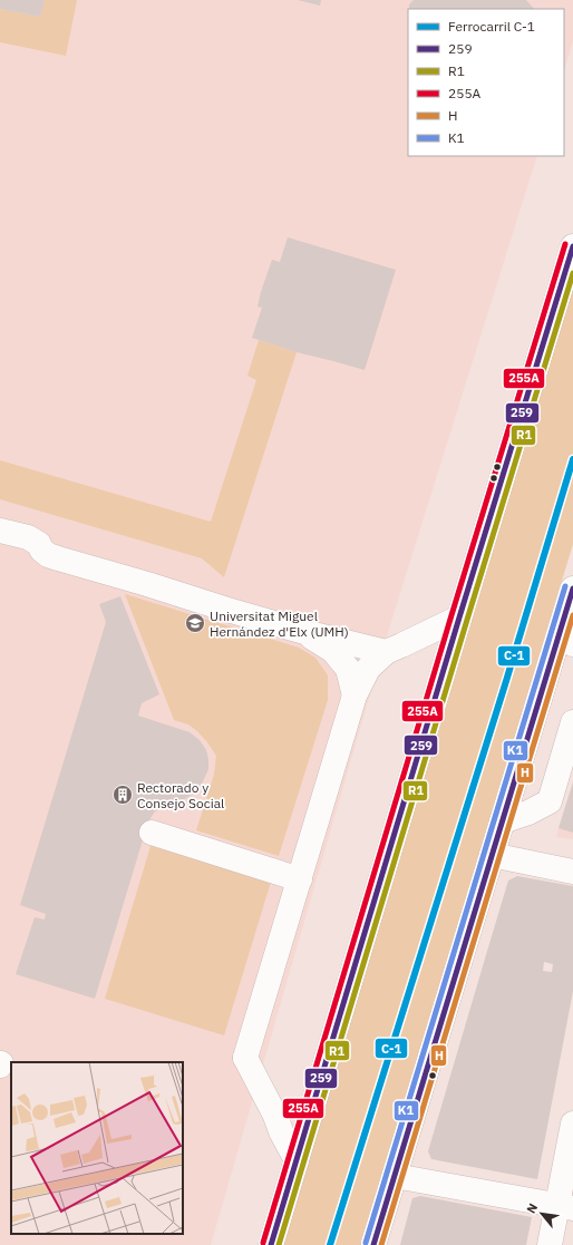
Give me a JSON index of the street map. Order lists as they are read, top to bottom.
{
  "places": {
    "school or university": ["Universitat Miguel Hernández d'Elx (UMH)"],
    "building": ["Rectorado y Consejo Social"]
  },
  "lines": [
    "transit line 255A",
    "transit line 259",
    "transit line R1",
    "rail line C-1",
    "transit line K1",
    "transit line H"
  ],
  "legend": [
    "Ferrocarril C-1",
    "259",
    "R1",
    "255A",
    "H",
    "K1"
  ],
  "north": "top left"
}
